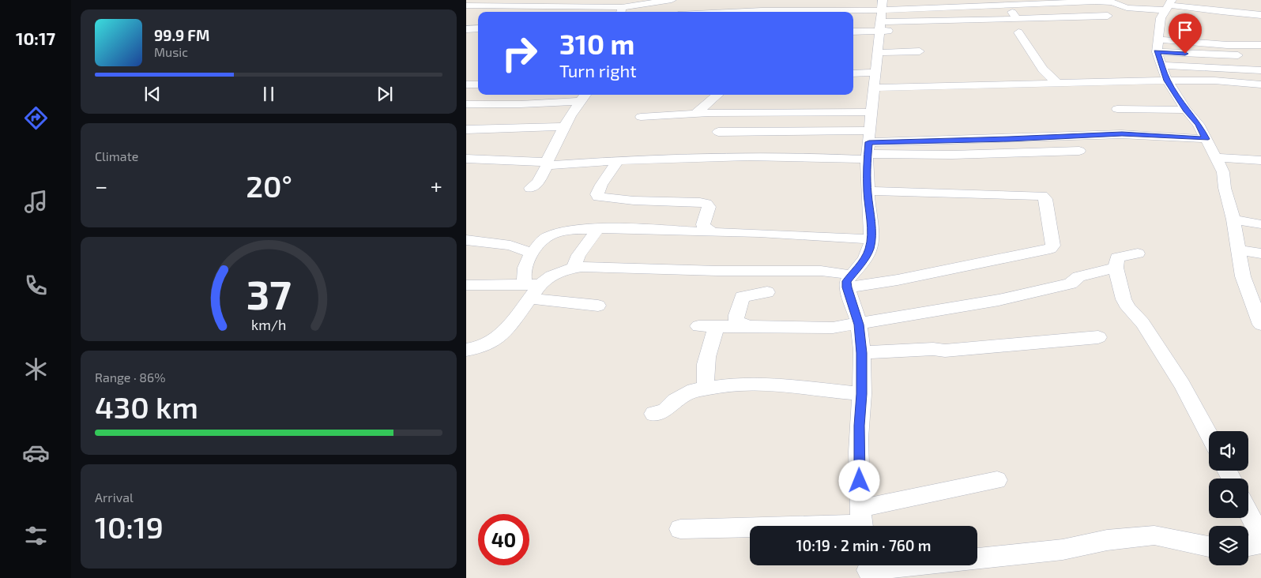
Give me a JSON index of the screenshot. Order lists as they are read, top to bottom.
{
  "page": {
    "tabs": "10:17",
    "turn": ["310 m", "Turn right"],
    "song": ["99.9 FM", "Music"],
    "tile": [
      "Climate",
      ["Range · 86%", "430 km"],
      ["Arrival", "10:19"]
    ],
    "heat": ["−", "20°", "+"],
    "limit": "40",
    "trip": "10:19 · 2 min · 760 m",
    "gauge": ["37", "km/h"]
  }
}
